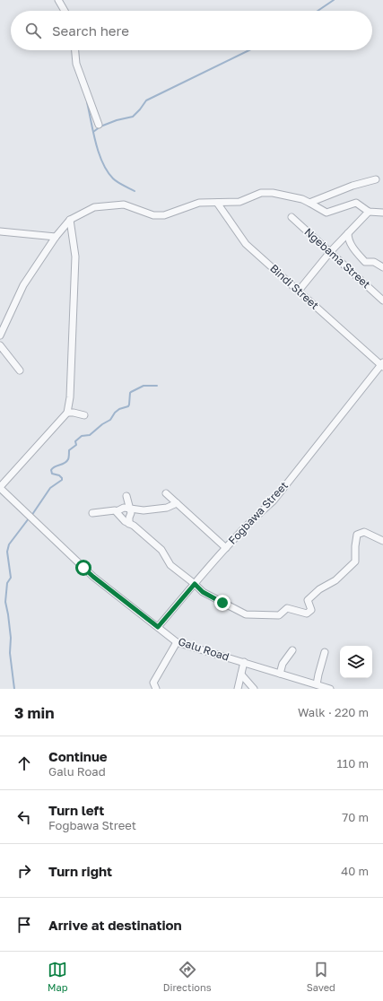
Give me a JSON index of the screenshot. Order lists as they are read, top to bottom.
{
  "streets": {
    "street": [
      "Ngebama Street",
      "Bindi Street",
      "Fogbawa Street",
      "Galu Road"
    ]
  },
  "crossings": [
    ["Bindi Street", "Fogbawa Street"],
    ["Fogbawa Street", "Galu Road"]
  ],
  "page": {
    "search": "Search here",
    "heading": ["3 min", "Walk · 220 m"],
    "list": [
      ["Continue", "Galu Road", "110 m"],
      ["Turn left", "Fogbawa Street", "70 m"],
      ["Turn right", "40 m"],
      "Arrive at destination"
    ],
    "nav": ["Map", "Directions", "Saved"]
  }
}
